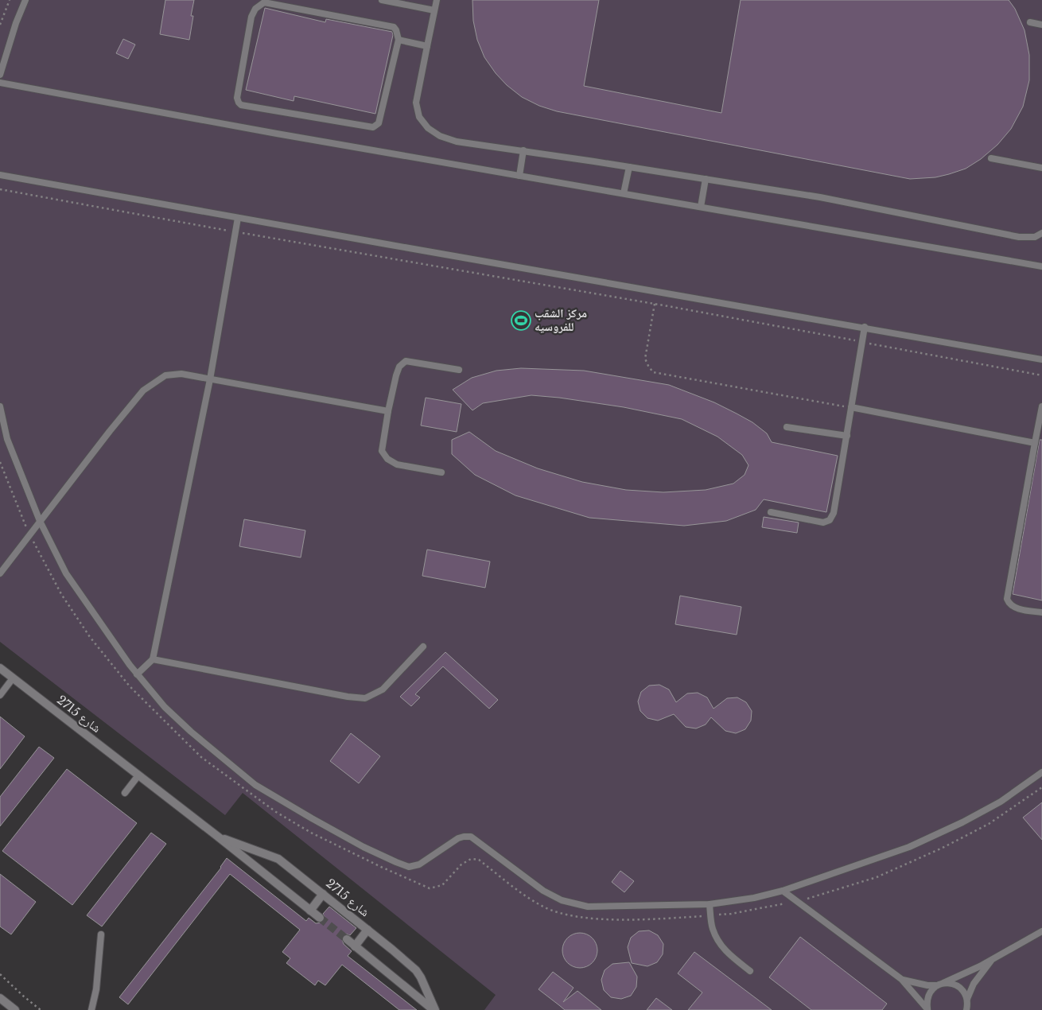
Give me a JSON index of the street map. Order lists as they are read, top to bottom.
{
  "streets": {
    "street": ["شارع 2715"]
  },
  "places": {
    "sports": ["مركز الشقب للفروسيه"]
  }
}
